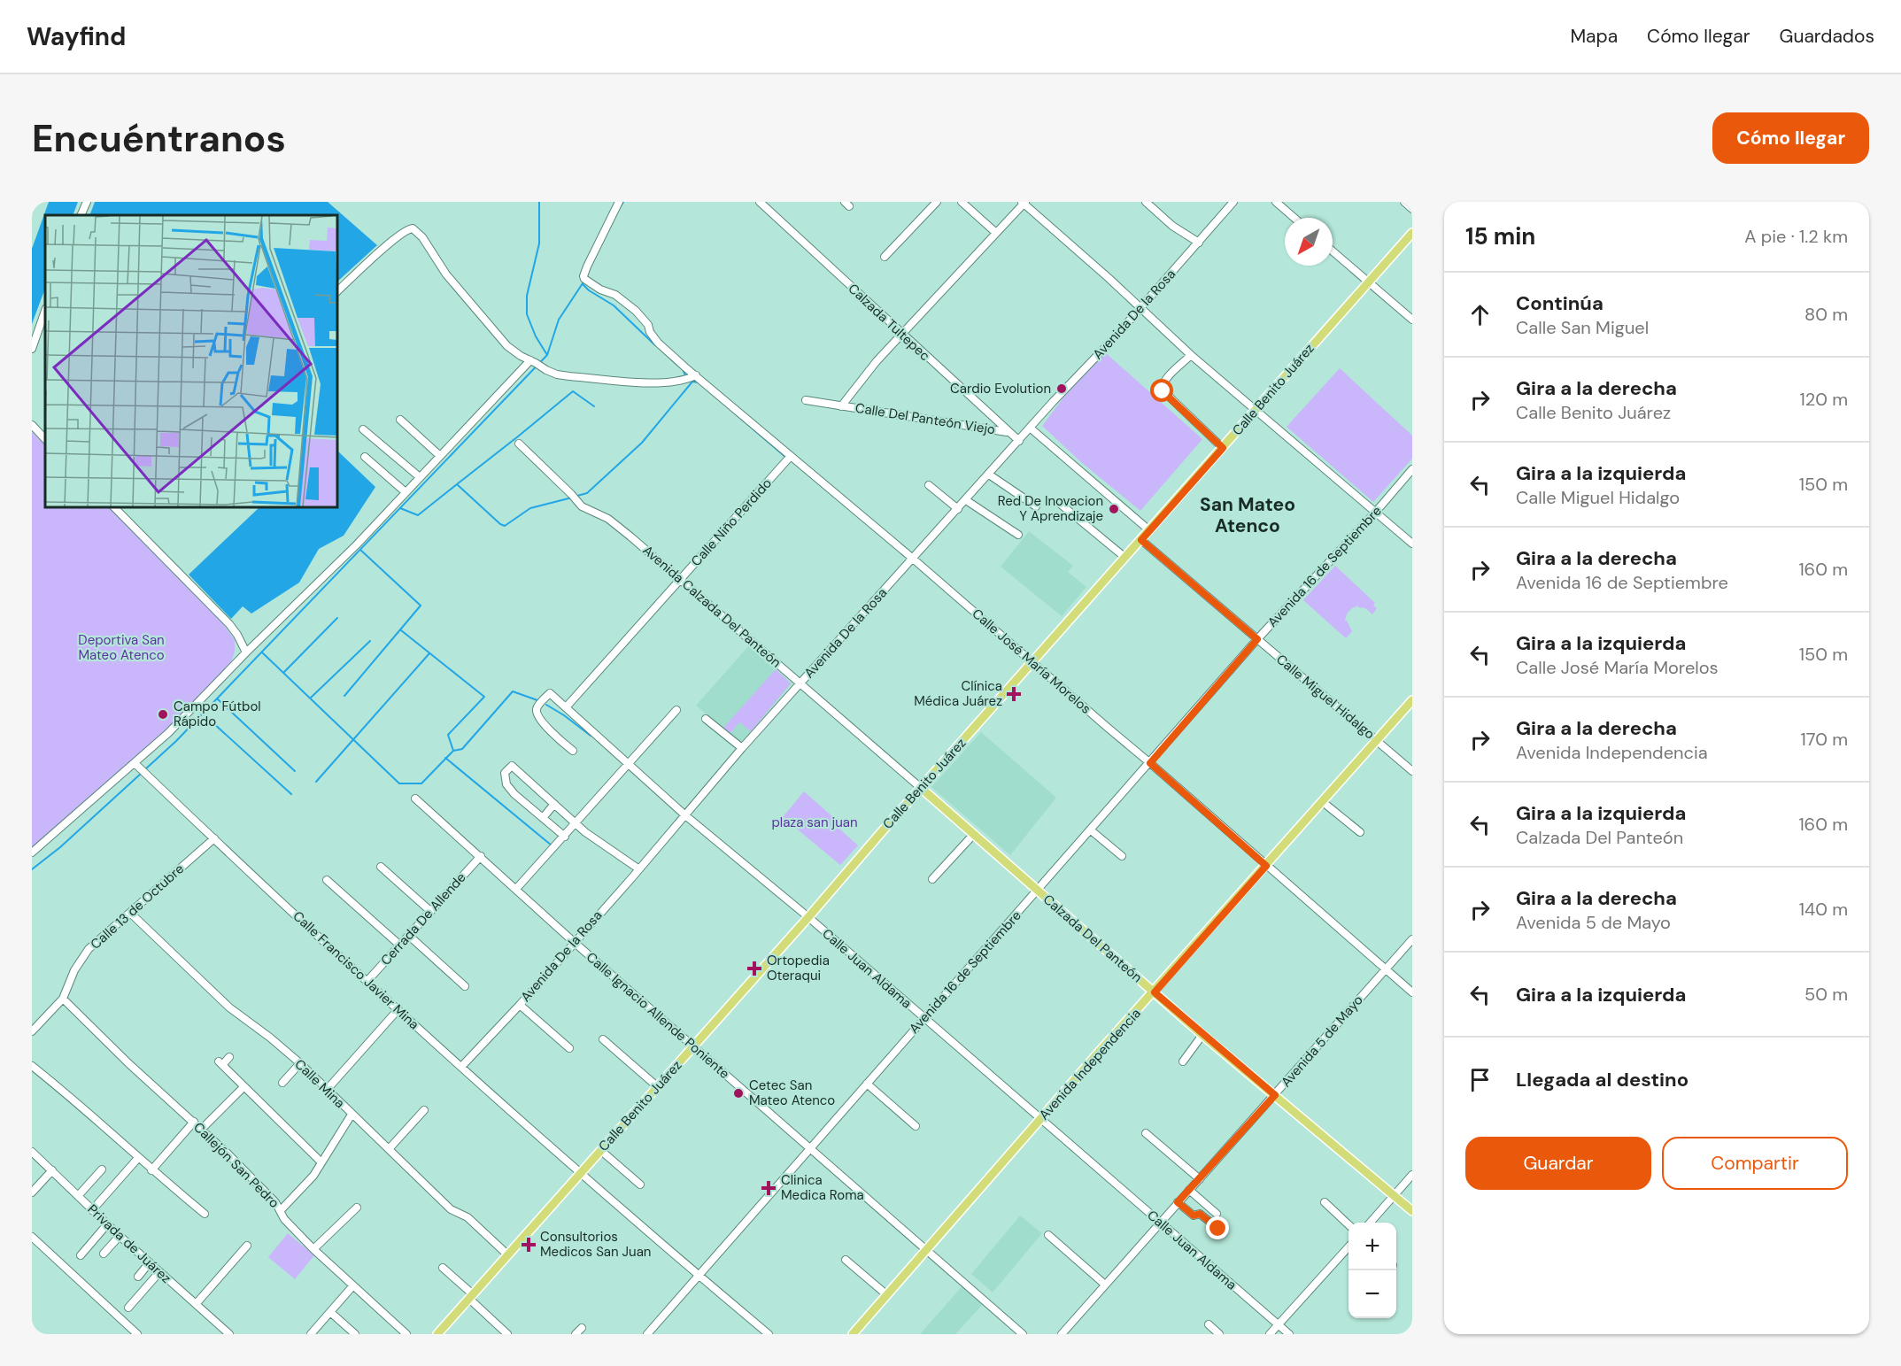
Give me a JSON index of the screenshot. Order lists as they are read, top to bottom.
{
  "streets": {
    "main road": ["Calle Benito Juárez", "Calzada Del Panteón", "Avenida Independencia"],
    "street": [
      "Avenida De la Rosa",
      "Calzada Tultepec",
      "Calle Del Panteón Viejo",
      "Calle Niño Perdido",
      "Avenida 16 de Septiembre",
      "Avenida Calzada Del Panteón",
      "Calle José María Morelos",
      "Calle Miguel Hidalgo",
      "Calle 13 de Octubre",
      "Cerrada De Allende",
      "Calle Juan Aldama",
      "Calle Francisco Javier Mina",
      "Calle Ignacio Allende Poniente",
      "Avenida 5 de Mayo",
      "Calle Mina",
      "Callejón San Pedro",
      "Privada de Juárez"
    ]
  },
  "crossings": [
    ["Avenida De la Rosa", "Calzada Tultepec"],
    ["Avenida De la Rosa", "Avenida Calzada Del Panteón"],
    ["Avenida De la Rosa", "Calle José María Morelos"],
    ["Avenida De la Rosa", "Calle Juan Aldama"],
    ["Avenida De la Rosa", "Calle Francisco Javier Mina"],
    ["Avenida De la Rosa", "Calle Ignacio Allende Poniente"],
    ["Calzada Tultepec", "Calle Del Panteón Viejo"],
    ["Calle Benito Juárez", "Avenida Calzada Del Panteón"],
    ["Calle Benito Juárez", "Calle José María Morelos"],
    ["Calle Benito Juárez", "Calle Miguel Hidalgo"],
    ["Calle Benito Juárez", "Calzada Del Panteón"],
    ["Calle Benito Juárez", "Calle Juan Aldama"],
    ["Calle Benito Juárez", "Calle Francisco Javier Mina"],
    ["Calle Benito Juárez", "Calle Ignacio Allende Poniente"],
    ["Calle Benito Juárez", "Calle Mina"],
    ["Calle Niño Perdido", "Avenida Calzada Del Panteón"],
    ["Calle Niño Perdido", "Calle José María Morelos"],
    ["Calle Niño Perdido", "Calle Juan Aldama"],
    ["Avenida 16 de Septiembre", "Calle José María Morelos"],
    ["Avenida 16 de Septiembre", "Calle Miguel Hidalgo"],
    ["Avenida 16 de Septiembre", "Calzada Del Panteón"],
    ["Avenida 16 de Septiembre", "Calle Juan Aldama"],
    ["Avenida 16 de Septiembre", "Calle Francisco Javier Mina"],
    ["Avenida 16 de Septiembre", "Calle Ignacio Allende Poniente"],
    ["Avenida Calzada Del Panteón", "Calzada Del Panteón"],
    ["Calle José María Morelos", "Avenida 5 de Mayo"],
    ["Calle José María Morelos", "Avenida Independencia"],
    ["Calle Miguel Hidalgo", "Avenida Independencia"],
    ["Calle 13 de Octubre", "Calle Francisco Javier Mina"],
    ["Calle 13 de Octubre", "Calle Mina"],
    ["Calle 13 de Octubre", "Callejón San Pedro"],
    ["Cerrada De Allende", "Calle Francisco Javier Mina"],
    ["Cerrada De Allende", "Calle Ignacio Allende Poniente"],
    ["Calzada Del Panteón", "Avenida 5 de Mayo"],
    ["Calzada Del Panteón", "Avenida Independencia"],
    ["Calle Juan Aldama", "Avenida 5 de Mayo"],
    ["Calle Juan Aldama", "Avenida Independencia"],
    ["Calle Ignacio Allende Poniente", "Avenida Independencia"]
  ],
  "districts": ["San Mateo Atenco"],
  "parks": ["Deportiva San Mateo Atenco", "plaza san juan"],
  "places": {
    "other": [
      "Cardio Evolution",
      "Red De Inovacion Y Aprendizaje",
      "Campo Fútbol Rápido",
      "Cetec San Mateo Atenco"
    ],
    "health": [
      "Clínica Médica Juárez",
      "Ortopedia Oteraqui",
      "Clinica Medica Roma",
      "Consultorios Medicos San Juan"
    ]
  },
  "north": "bottom left",
  "page": {
    "header": "Wayfind",
    "nav": ["Mapa", "Cómo llegar", "Guardados"],
    "buttons": [
      "Cómo llegar",
      ["Guardar", "Compartir"]
    ],
    "title": "Encuéntranos",
    "heading": ["15 min", "A pie · 1.2 km"],
    "list": [
      ["Continúa", "Calle San Miguel", "80 m"],
      ["Gira a la derecha", "Calle Benito Juárez", "120 m"],
      ["Gira a la izquierda", "Calle Miguel Hidalgo", "150 m"],
      ["Gira a la derecha", "Avenida 16 de Septiembre", "160 m"],
      ["Gira a la izquierda", "Calle José María Morelos", "150 m"],
      ["Gira a la derecha", "Avenida Independencia", "170 m"],
      ["Gira a la izquierda", "Calzada Del Panteón", "160 m"],
      ["Gira a la derecha", "Avenida 5 de Mayo", "140 m"],
      ["Gira a la izquierda", "50 m"],
      "Llegada al destino"
    ],
    "map_buttons": ["+", "−"]
  }
}
